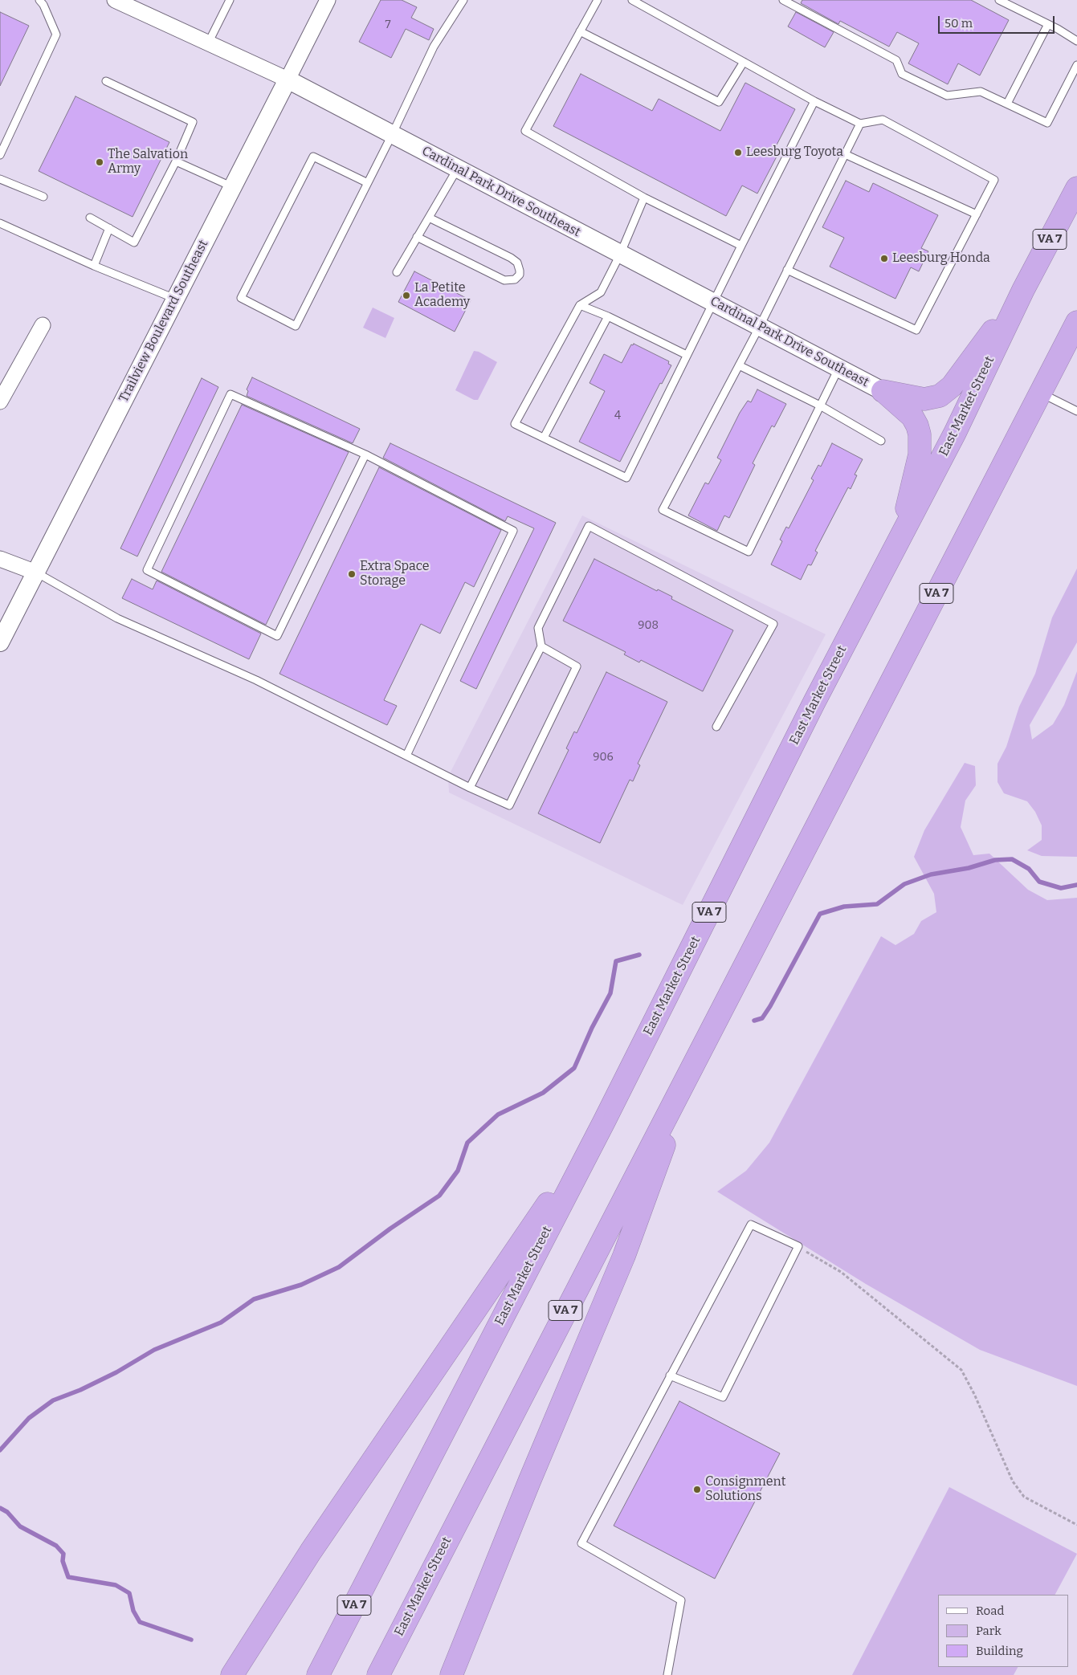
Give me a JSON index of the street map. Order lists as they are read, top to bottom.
{
  "streets": {
    "highway": ["VA 7", "East Market Street"],
    "street": ["Cardinal Park Drive Southeast", "Trailview Boulevard Southeast"]
  },
  "crossings": [
    ["Cardinal Park Drive Southeast", "Trailview Boulevard Southeast"]
  ],
  "places": [
    "Leesburg Toyota",
    "The Salvation Army",
    "Leesburg Honda",
    "La Petite Academy",
    "Extra Space Storage",
    "Consignment Solutions"
  ],
  "house_numbers": [
    "7",
    "4",
    "908",
    "906"
  ],
  "legend": ["Road", "Park", "Building"],
  "scale_bar": "50 m"
}
